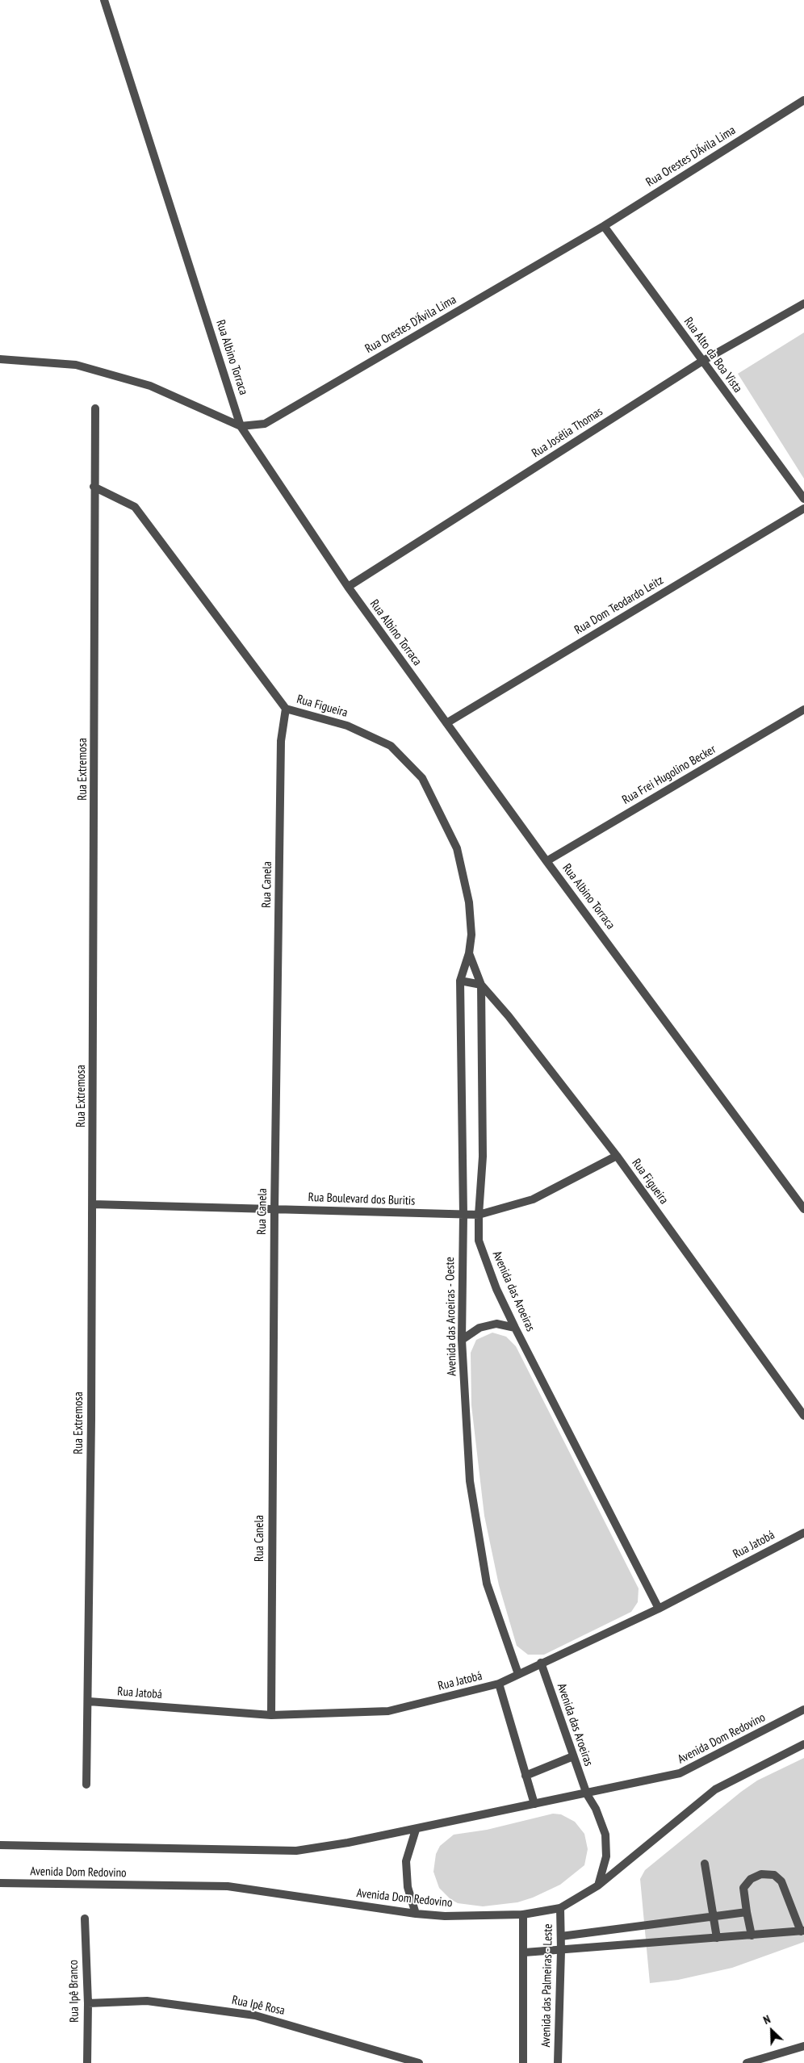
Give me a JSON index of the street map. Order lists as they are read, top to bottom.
{
  "streets": {
    "street": [
      "Rua Orestes D'Ávila Lima",
      "Rua Alto da Boa Vista",
      "Rua Albino Torraca",
      "Rua Josélia Thomas",
      "Rua Dom Teodardo Leitz",
      "Rua Figueira",
      "Rua Extremosa",
      "Rua Frei Hugolino Becker",
      "Rua Canela",
      "Rua Boulevard dos Buritis",
      "Avenida das Aroeiras",
      "Avenida das Aroeiras - Oeste",
      "Rua Jatobá",
      "Avenida Dom Redovino",
      "Avenida das Palmeiras - Leste",
      "Rua Ipê Branco",
      "Rua Ipê Rosa"
    ]
  },
  "crossings": [
    ["Rua Orestes D'Ávila Lima", "Rua Alto da Boa Vista"],
    ["Rua Orestes D'Ávila Lima", "Rua Albino Torraca"],
    ["Rua Alto da Boa Vista", "Rua Josélia Thomas"],
    ["Rua Albino Torraca", "Rua Josélia Thomas"],
    ["Rua Albino Torraca", "Rua Dom Teodardo Leitz"],
    ["Rua Albino Torraca", "Rua Frei Hugolino Becker"],
    ["Rua Figueira", "Rua Extremosa"],
    ["Rua Figueira", "Rua Canela"],
    ["Rua Figueira", "Rua Boulevard dos Buritis"],
    ["Rua Figueira", "Avenida das Aroeiras"],
    ["Rua Figueira", "Avenida das Aroeiras - Oeste"],
    ["Rua Extremosa", "Rua Boulevard dos Buritis"],
    ["Rua Extremosa", "Rua Jatobá"],
    ["Rua Canela", "Rua Boulevard dos Buritis"],
    ["Rua Canela", "Rua Jatobá"],
    ["Rua Boulevard dos Buritis", "Avenida das Aroeiras"],
    ["Rua Boulevard dos Buritis", "Avenida das Aroeiras - Oeste"],
    ["Avenida das Aroeiras", "Avenida das Aroeiras - Oeste"],
    ["Avenida das Aroeiras", "Rua Jatobá"],
    ["Avenida das Aroeiras", "Avenida Dom Redovino"],
    ["Avenida das Aroeiras - Oeste", "Rua Jatobá"],
    ["Avenida Dom Redovino", "Avenida das Palmeiras - Leste"],
    ["Rua Ipê Branco", "Rua Ipê Rosa"]
  ],
  "north": "top left"
}
